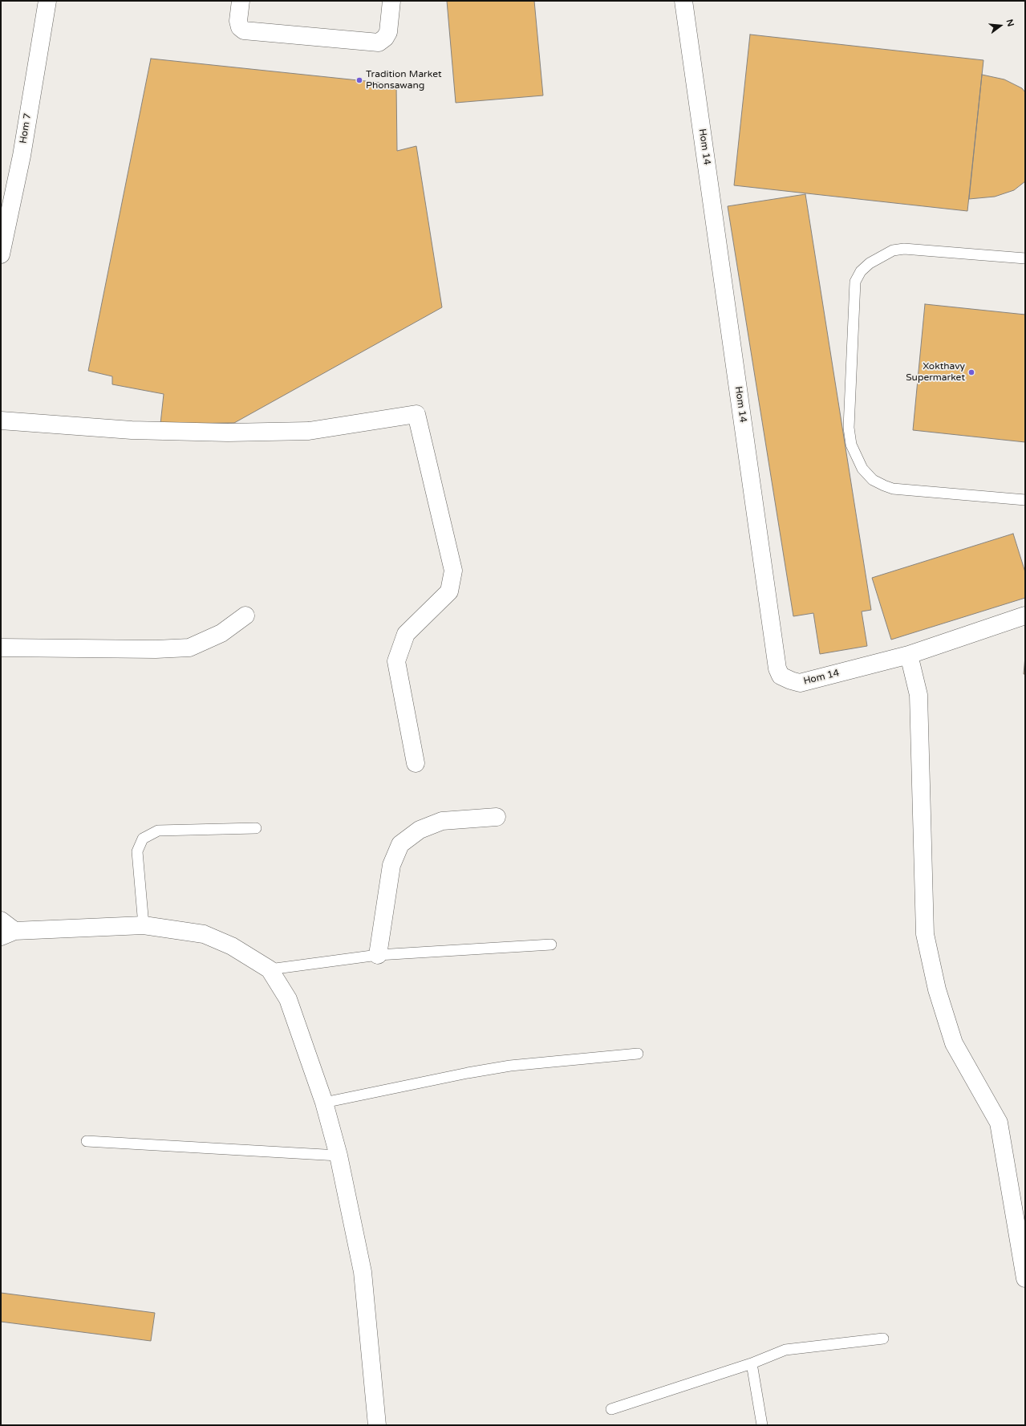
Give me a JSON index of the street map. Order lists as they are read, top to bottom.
{
  "streets": {
    "street": ["Hom 7", "Hom 14"]
  },
  "places": ["Tradition Market Phonsawang", "Xokthavy Supermarket"],
  "north": "right"
}
